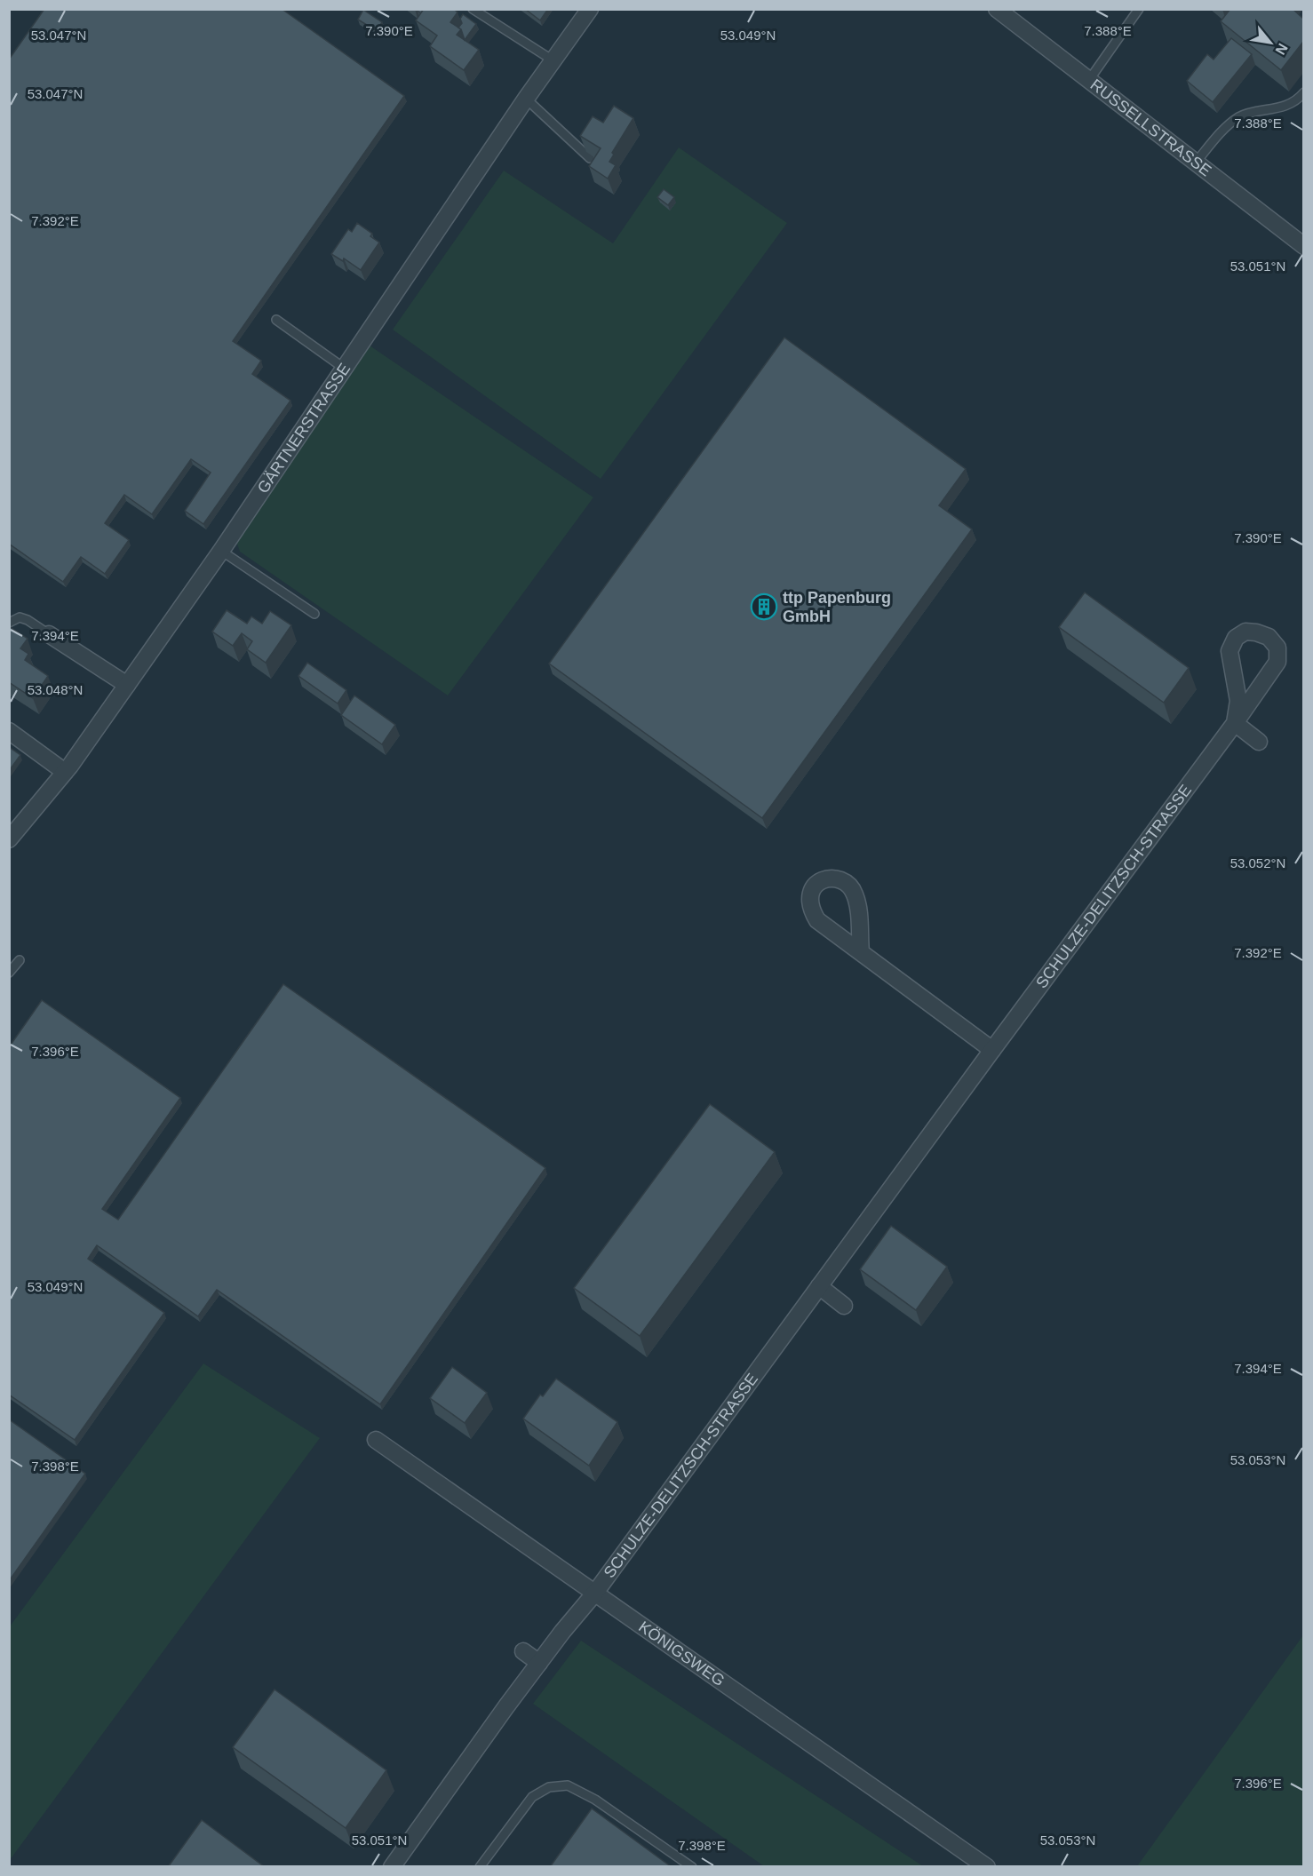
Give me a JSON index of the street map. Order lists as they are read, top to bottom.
{
  "streets": {
    "street": [
      "RUSSELLSTRASSE",
      "GÄRTNERSTRASSE",
      "SCHULZE-DELITZSCH-STRASSE",
      "KÖNIGSWEG"
    ]
  },
  "crossings": [
    ["SCHULZE-DELITZSCH-STRASSE", "KÖNIGSWEG"]
  ],
  "places": {
    "building": ["ttp Papenburg GmbH"]
  },
  "north": "bottom right",
  "coordinates": [
    "7.390°E",
    "7.388°E",
    "53.047°N",
    "53.049°N",
    "7.392°E",
    "53.051°N",
    "7.394°E",
    "53.048°N",
    "53.052°N",
    "7.396°E",
    "53.053°N",
    "7.398°E"
  ]
}
